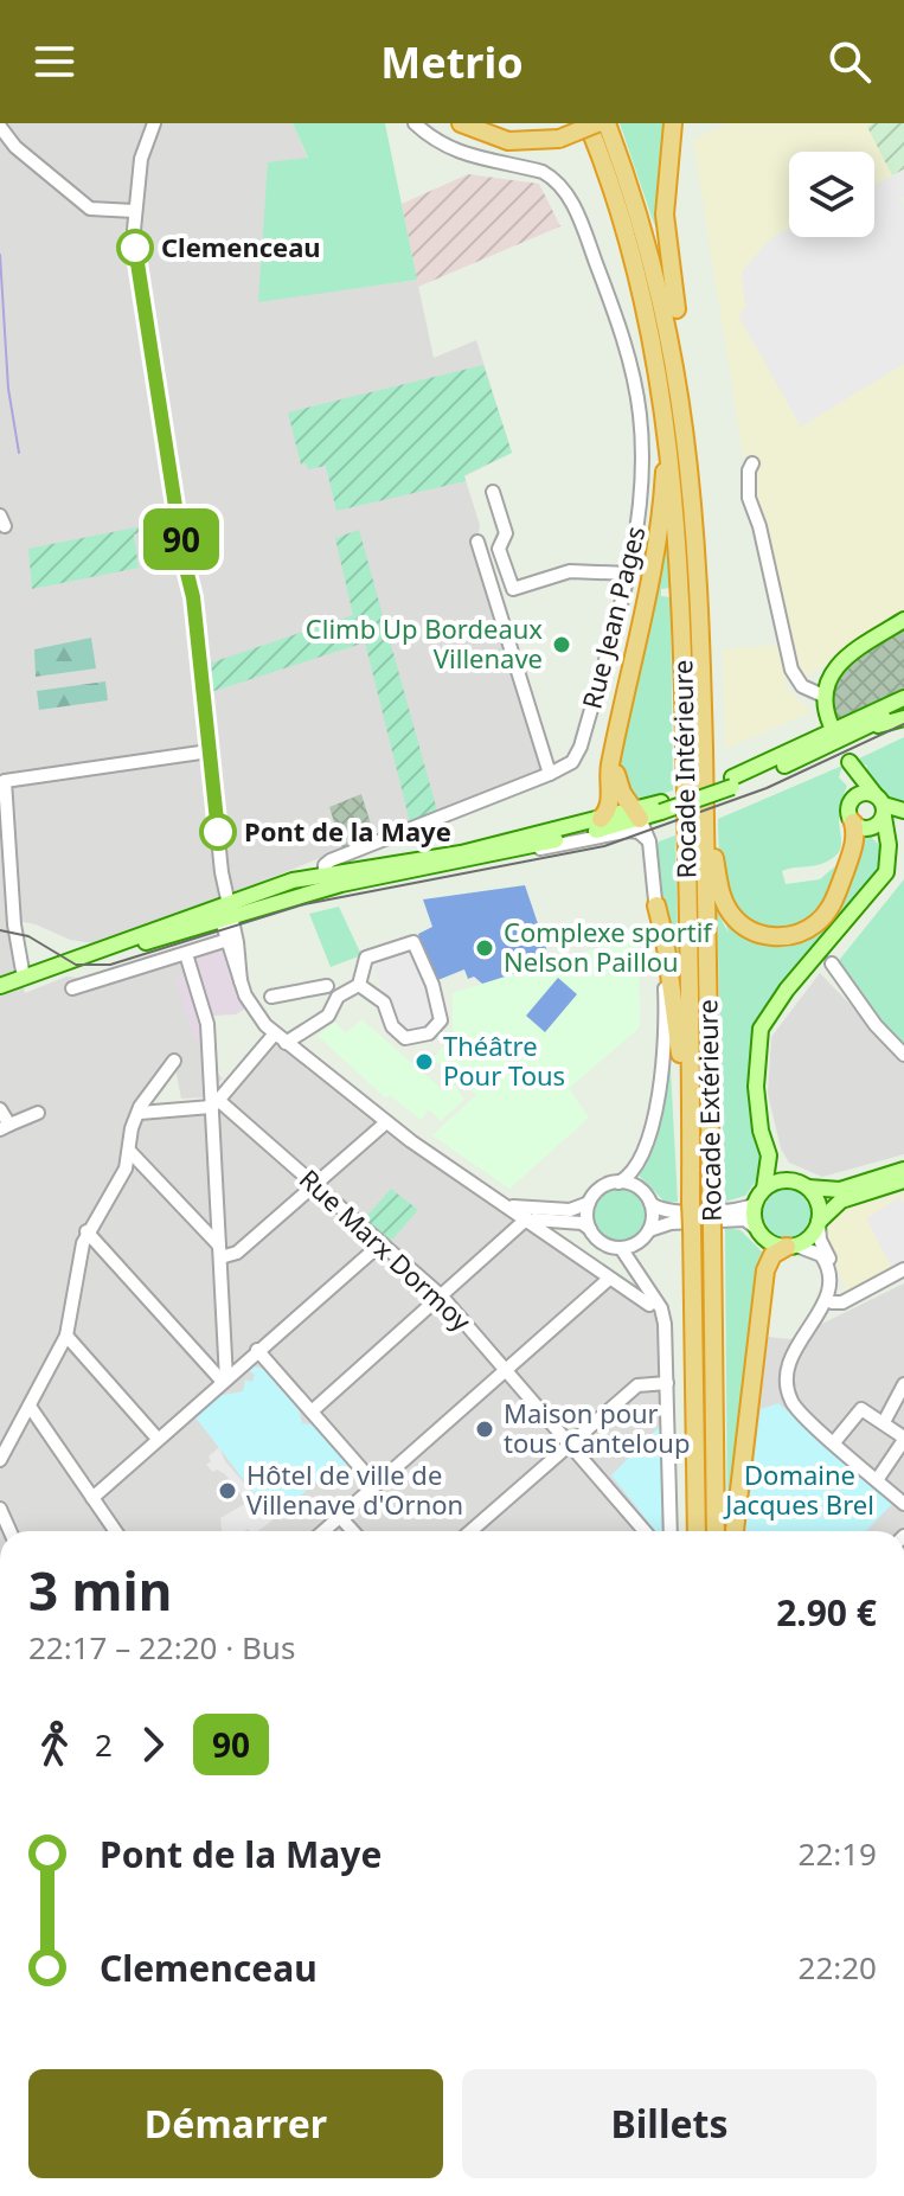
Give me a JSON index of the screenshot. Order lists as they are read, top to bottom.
{
  "streets": {
    "highway": ["Rocade Intérieure", "Rocade Extérieure"],
    "street": ["Rue Jean Pages", "Rue Marx Dormoy"]
  },
  "parks": ["Domaine Jacques Brel"],
  "places": [
    "Clemenceau",
    "Climb Up Bordeaux Villenave",
    "Pont de la Maye",
    "Complexe sportif Nelson Paillou",
    "Théâtre Pour Tous",
    "Maison pour tous Canteloup",
    "Hôtel de ville de Villenave d'Ornon"
  ],
  "lines": ["bus line 90"],
  "page": {
    "header": "Metrio",
    "on_map": "90",
    "heading": ["3 min", "22:17 – 22:20 · Bus", "2.90 €"],
    "legs": ["2", "90"],
    "list": [
      {
        "name": "Pont de la Maye",
        "value": "22:19"
      },
      {
        "name": "Clemenceau",
        "value": "22:20"
      }
    ],
    "buttons": ["Démarrer", "Billets"]
  }
}
